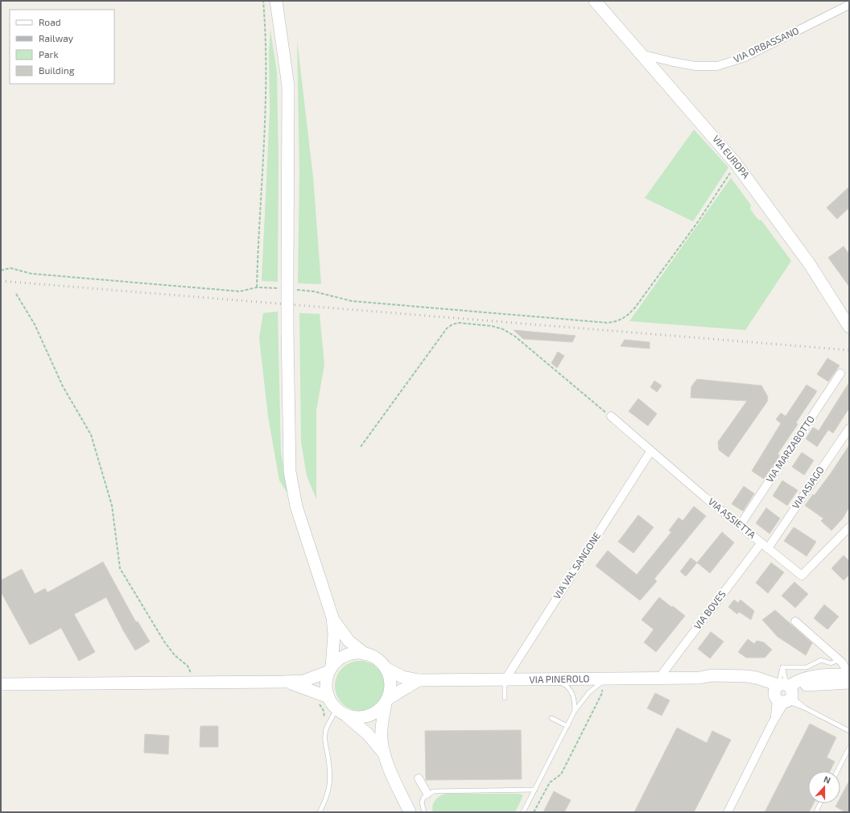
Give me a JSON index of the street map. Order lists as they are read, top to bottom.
{
  "streets": {
    "main road": ["VIA EUROPA", "VIA PINEROLO"],
    "street": [
      "VIA ORBASSANO",
      "VIA MARZABOTTO",
      "VIA ASIAGO",
      "VIA ASSIETTA",
      "VIA VAL SANGONE",
      "VIA BOVES"
    ]
  },
  "crossings": [
    ["VIA ORBASSANO", "VIA EUROPA"],
    ["VIA MARZABOTTO", "VIA ASSIETTA"],
    ["VIA ASIAGO", "VIA ASSIETTA"],
    ["VIA ASSIETTA", "VIA VAL SANGONE"],
    ["VIA ASSIETTA", "VIA BOVES"],
    ["VIA VAL SANGONE", "VIA PINEROLO"],
    ["VIA BOVES", "VIA PINEROLO"]
  ],
  "legend": [
    "Road",
    "Railway",
    "Park",
    "Building"
  ],
  "north": "top"
}
